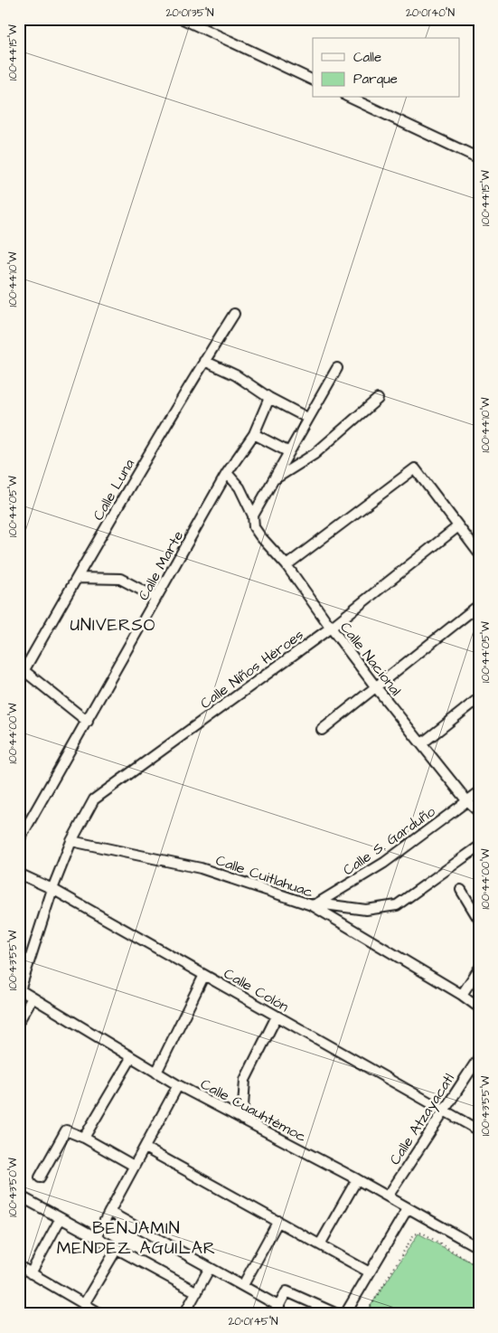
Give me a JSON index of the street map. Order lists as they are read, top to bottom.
{
  "streets": {
    "street": [
      "Calle Luna",
      "Calle Marte",
      "Calle Nacional",
      "Calle Niños Héroes",
      "Calle S. Garduño",
      "Calle Cuitlahuac",
      "Calle Colón",
      "Calle Cuauhtémoc",
      "Calle Atzayacatl"
    ]
  },
  "crossings": [
    ["Calle Marte", "Calle Nacional"],
    ["Calle Nacional", "Calle Niños Héroes"],
    ["Calle Nacional", "Calle S. Garduño"],
    ["Calle Niños Héroes", "Calle Cuitlahuac"],
    ["Calle Niños Héroes", "Calle Colón"],
    ["Calle Niños Héroes", "Calle Cuauhtémoc"],
    ["Calle S. Garduño", "Calle Cuitlahuac"],
    ["Calle Colón", "Calle Atzayacatl"],
    ["Calle Cuauhtémoc", "Calle Atzayacatl"]
  ],
  "districts": ["UNIVERSO", "BENJAMIN MENDEZ AGUILAR"],
  "legend": ["Calle", "Parque"],
  "coordinates": [
    "20°01'35\"N",
    "20°01'40\"N",
    "100°44'15\"W",
    "100°44'10\"W",
    "100°44'05\"W",
    "100°44'00\"W",
    "100°43'55\"W",
    "100°43'50\"W",
    "20°01'45\"N"
  ]
}
